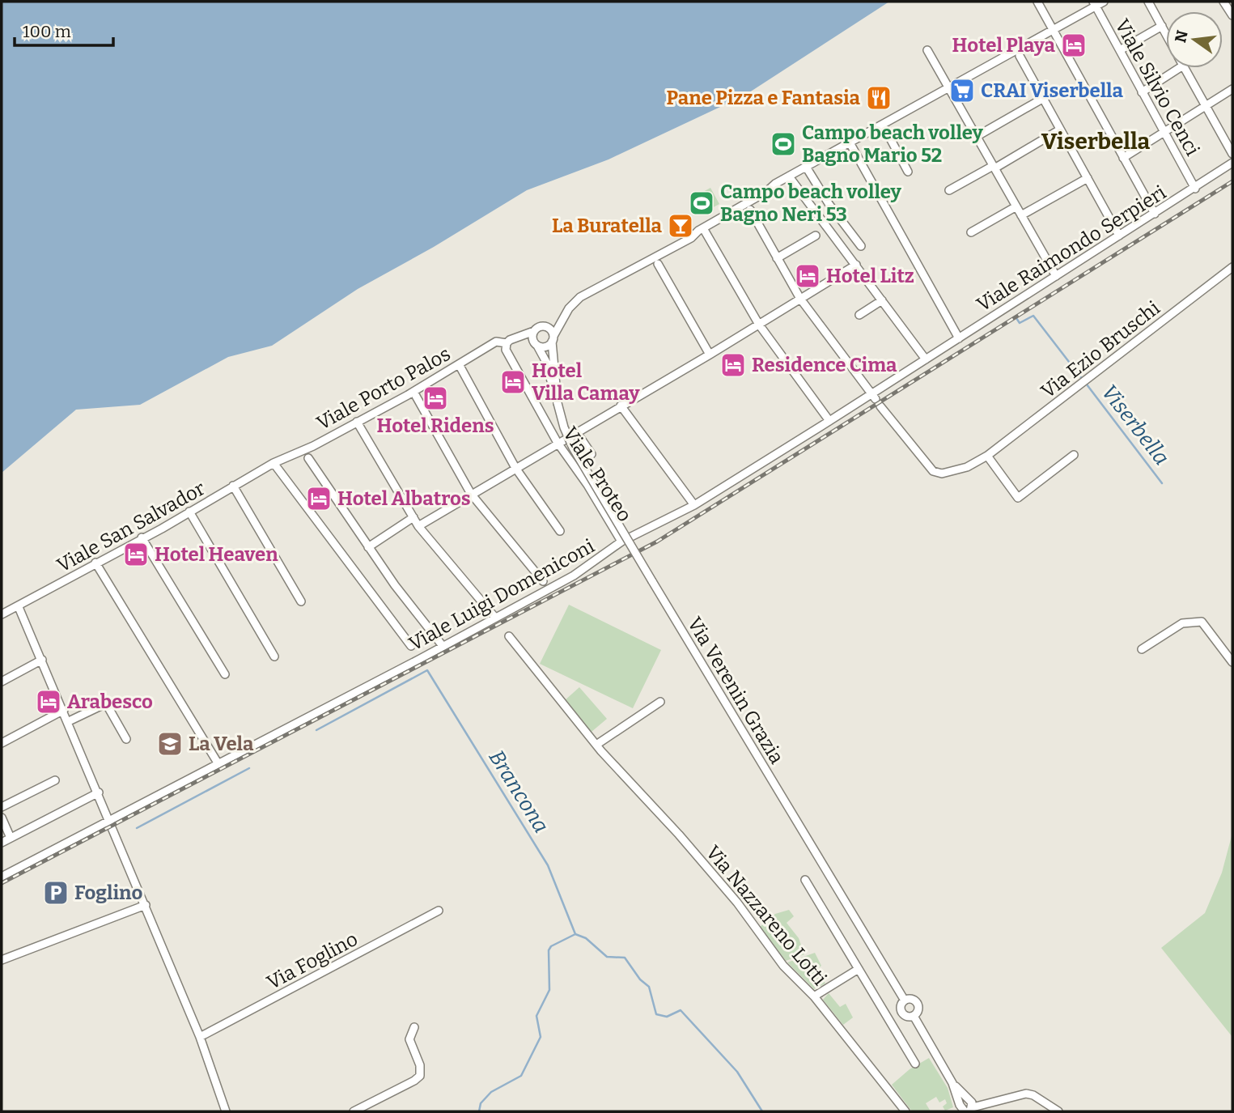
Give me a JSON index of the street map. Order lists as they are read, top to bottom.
{
  "streets": {
    "street": [
      "Viale Silvio Cenci",
      "Viale Raimondo Serpieri",
      "Via Ezio Bruschi",
      "Viale Porto Palos",
      "Viale Proteo",
      "Viale San Salvador",
      "Viale Luigi Domeniconi",
      "Via Verenin Grazia",
      "Via Nazzareno Lotti",
      "Via Foglino"
    ]
  },
  "crossings": [
    ["Viale Silvio Cenci", "Viale Raimondo Serpieri"],
    ["Viale Raimondo Serpieri", "Viale Luigi Domeniconi"],
    ["Viale Porto Palos", "Viale Proteo"],
    ["Viale Porto Palos", "Viale San Salvador"],
    ["Viale Proteo", "Viale Luigi Domeniconi"]
  ],
  "districts": ["Viserbella"],
  "water": ["Viserbella", "Brancona"],
  "places": {
    "hotel": [
      "Hotel Playa",
      "Hotel Litz",
      "Residence Cima",
      "Hotel Villa Camay",
      "Hotel Ridens",
      "Hotel Albatros",
      "Hotel Heaven",
      "Arabesco"
    ],
    "supermarket": ["CRAI Viserbella"],
    "restaurant": ["Pane Pizza e Fantasia"],
    "sports": ["Campo beach volley Bagno Mario 52", "Campo beach volley Bagno Neri 53"],
    "bar": ["La Buratella"],
    "school or university": ["La Vela"],
    "parking": ["Foglino"]
  },
  "scale_bar": "100 m",
  "north": "left"
}
